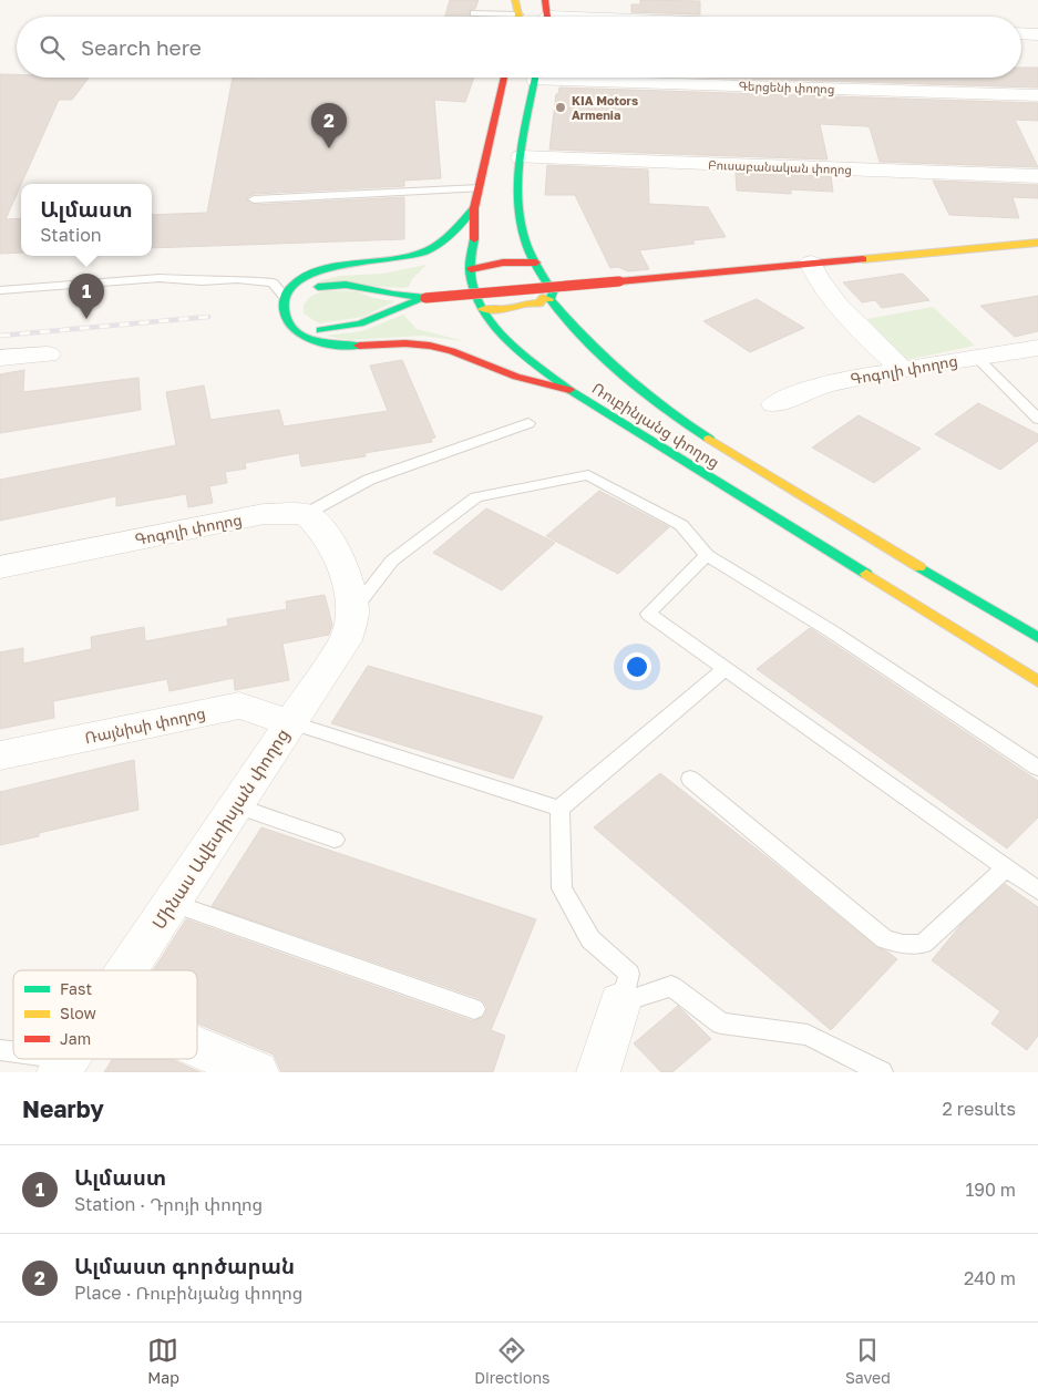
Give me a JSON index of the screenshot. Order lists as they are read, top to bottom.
{
  "streets": {
    "main road": ["Ռուբինյանց փողոց"],
    "street": [
      "Գերցենի փողոց",
      "Բուսաբանական փողոց",
      "Գոգոլի փողոց",
      "Ռայնիսի փողոց",
      "Մինաս Ավետիսյան փողոց"
    ]
  },
  "crossings": [
    ["Բուսաբանական փողոց", "Ռուբինյանց փողոց"],
    ["Գոգոլի փողոց", "Մինաս Ավետիսյան փողոց"],
    ["Ռայնիսի փողոց", "Մինաս Ավետիսյան փողոց"]
  ],
  "places": ["KIA Motors Armenia"],
  "legend": ["Fast", "Slow", "Jam"],
  "page": {
    "search": "Search here",
    "pins": ["2", "1"],
    "popup": ["Ալմաստ", "Station"],
    "heading": ["Nearby", "2 results"],
    "list": [
      {
        "mark": "1",
        "name": "Ալմաստ",
        "note": "Station · Դրոյի փողոց",
        "value": "190 m"
      },
      {
        "mark": "2",
        "name": "Ալմաստ գործարան",
        "note": "Place · Ռուբինյանց փողոց",
        "value": "240 m"
      }
    ],
    "nav": ["Map", "Directions", "Saved"]
  }
}
